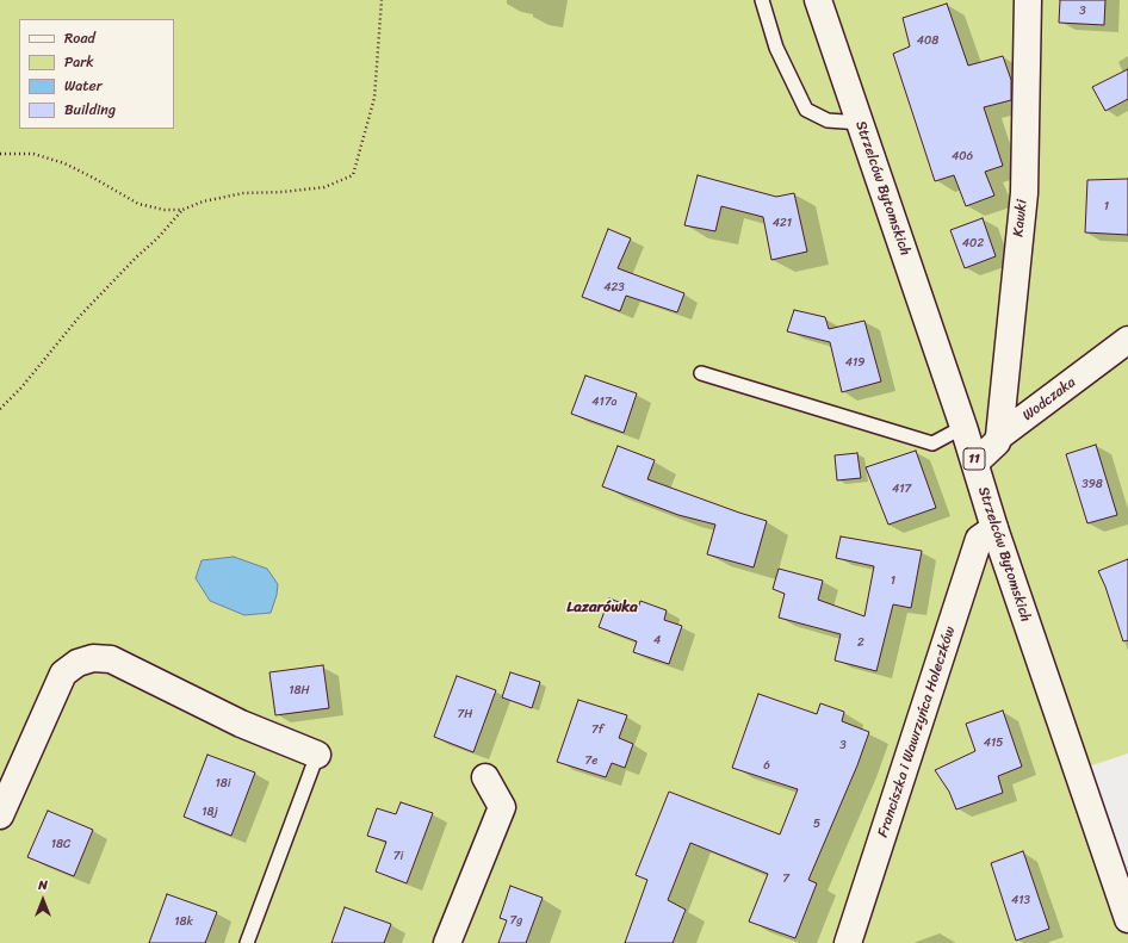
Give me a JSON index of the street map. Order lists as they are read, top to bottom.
{
  "streets": {
    "main road": [
      "Strzelców Bytomskich",
      "Kawki",
      "Wodczaka",
      "11",
      "Franciszka i Wawrzyńca Holeczków"
    ]
  },
  "crossings": [
    ["Strzelców Bytomskich", "Wodczaka"],
    ["Strzelców Bytomskich", "Franciszka i Wawrzyńca Holeczków"],
    ["Kawki", "Wodczaka"]
  ],
  "districts": ["Lazarówka"],
  "house_numbers": [
    "3",
    "408",
    "406",
    "1",
    "421",
    "402",
    "423",
    "419",
    "417a",
    "398",
    "417",
    "1",
    "4",
    "2",
    "18H",
    "7H",
    "7f",
    "415",
    "3",
    "7e",
    "6",
    "18i",
    "18j",
    "5",
    "18C",
    "7i",
    "7",
    "413",
    "7g",
    "18k"
  ],
  "legend": [
    "Road",
    "Park",
    "Water",
    "Building"
  ],
  "north": "top"
}
